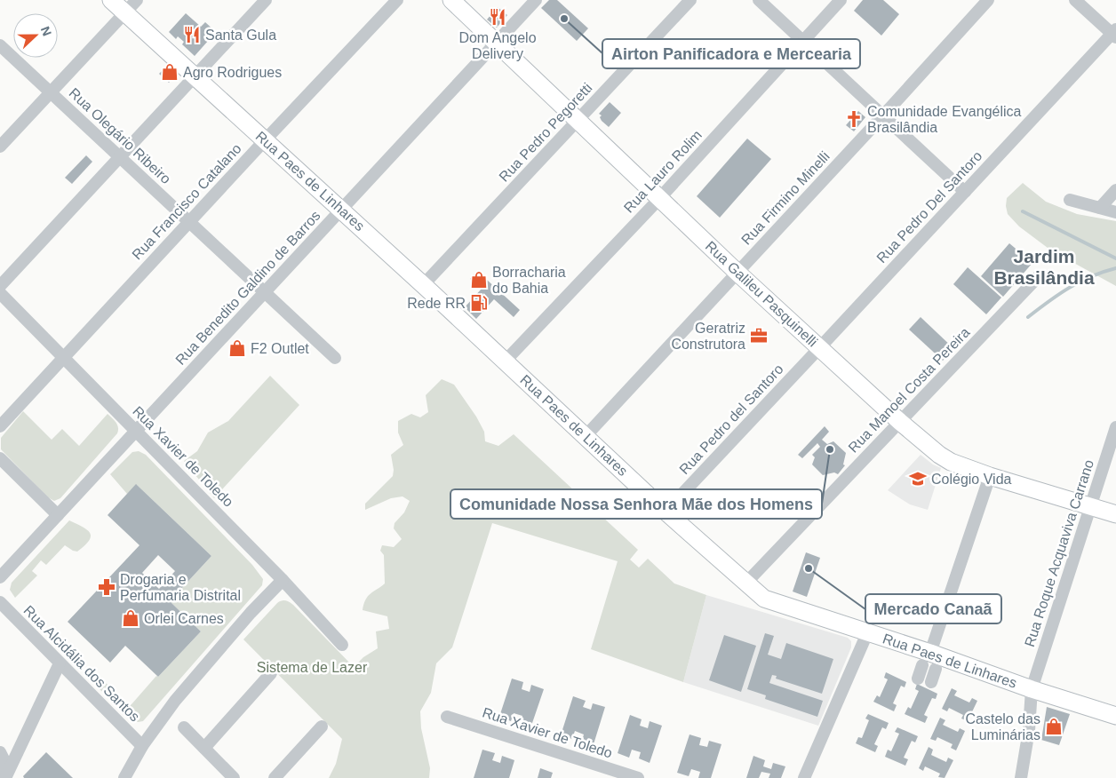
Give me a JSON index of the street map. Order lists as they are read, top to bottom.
{
  "streets": {
    "street": [
      "Rua Pedro Pegoretti",
      "Rua Olegário Ribeiro",
      "Rua Lauro Rolim",
      "Rua Paes de Linhares",
      "Rua Firmino Minelli",
      "Rua Francisco Catalano",
      "Rua Pedro Del Santoro",
      "Rua Benedito Galdino de Barros",
      "Rua Galileu Pasquinelli",
      "Rua Manoel Costa Pereira",
      "Rua Pedro del Santoro",
      "Rua Xavier de Toledo",
      "Rua Roque Acquaviva Carrano",
      "Rua Alcidália dos Santos"
    ]
  },
  "crossings": [
    ["Rua Pedro Pegoretti", "Rua Paes de Linhares"],
    ["Rua Pedro Pegoretti", "Rua Galileu Pasquinelli"],
    ["Rua Olegário Ribeiro", "Rua Francisco Catalano"],
    ["Rua Olegário Ribeiro", "Rua Benedito Galdino de Barros"],
    ["Rua Lauro Rolim", "Rua Paes de Linhares"],
    ["Rua Lauro Rolim", "Rua Galileu Pasquinelli"],
    ["Rua Paes de Linhares", "Rua Firmino Minelli"],
    ["Rua Paes de Linhares", "Rua Francisco Catalano"],
    ["Rua Paes de Linhares", "Rua Benedito Galdino de Barros"],
    ["Rua Paes de Linhares", "Rua Manoel Costa Pereira"],
    ["Rua Paes de Linhares", "Rua Pedro del Santoro"],
    ["Rua Paes de Linhares", "Rua Roque Acquaviva Carrano"],
    ["Rua Firmino Minelli", "Rua Galileu Pasquinelli"],
    ["Rua Francisco Catalano", "Rua Xavier de Toledo"],
    ["Rua Pedro Del Santoro", "Rua Galileu Pasquinelli"],
    ["Rua Pedro Del Santoro", "Rua Pedro del Santoro"],
    ["Rua Benedito Galdino de Barros", "Rua Galileu Pasquinelli"],
    ["Rua Benedito Galdino de Barros", "Rua Xavier de Toledo"],
    ["Rua Galileu Pasquinelli", "Rua Manoel Costa Pereira"],
    ["Rua Galileu Pasquinelli", "Rua Pedro del Santoro"],
    ["Rua Galileu Pasquinelli", "Rua Roque Acquaviva Carrano"]
  ],
  "districts": ["Jardim Brasilândia"],
  "parks": ["Sistema de Lazer"],
  "places": {
    "restaurant": ["Dom Angelo Delivery", "Santa Gula"],
    "other": ["Airton Panificadora e Mercearia", "Comunidade Nossa Senhora Mãe dos Homens", "Mercado Canaã"],
    "shop": [
      "Agro Rodrigues",
      "Borracharia do Bahia",
      "F2 Outlet",
      "Orlei Carnes",
      "Castelo das Luminárias"
    ],
    "church": ["Comunidade Evangélica Brasilândia"],
    "fuel station": ["Rede RR"],
    "office": ["Geratriz Construtora"],
    "school or university": ["Colégio Vida"],
    "pharmacy": ["Drogaria e Perfumaria Distrital"]
  },
  "north": "right"
}
